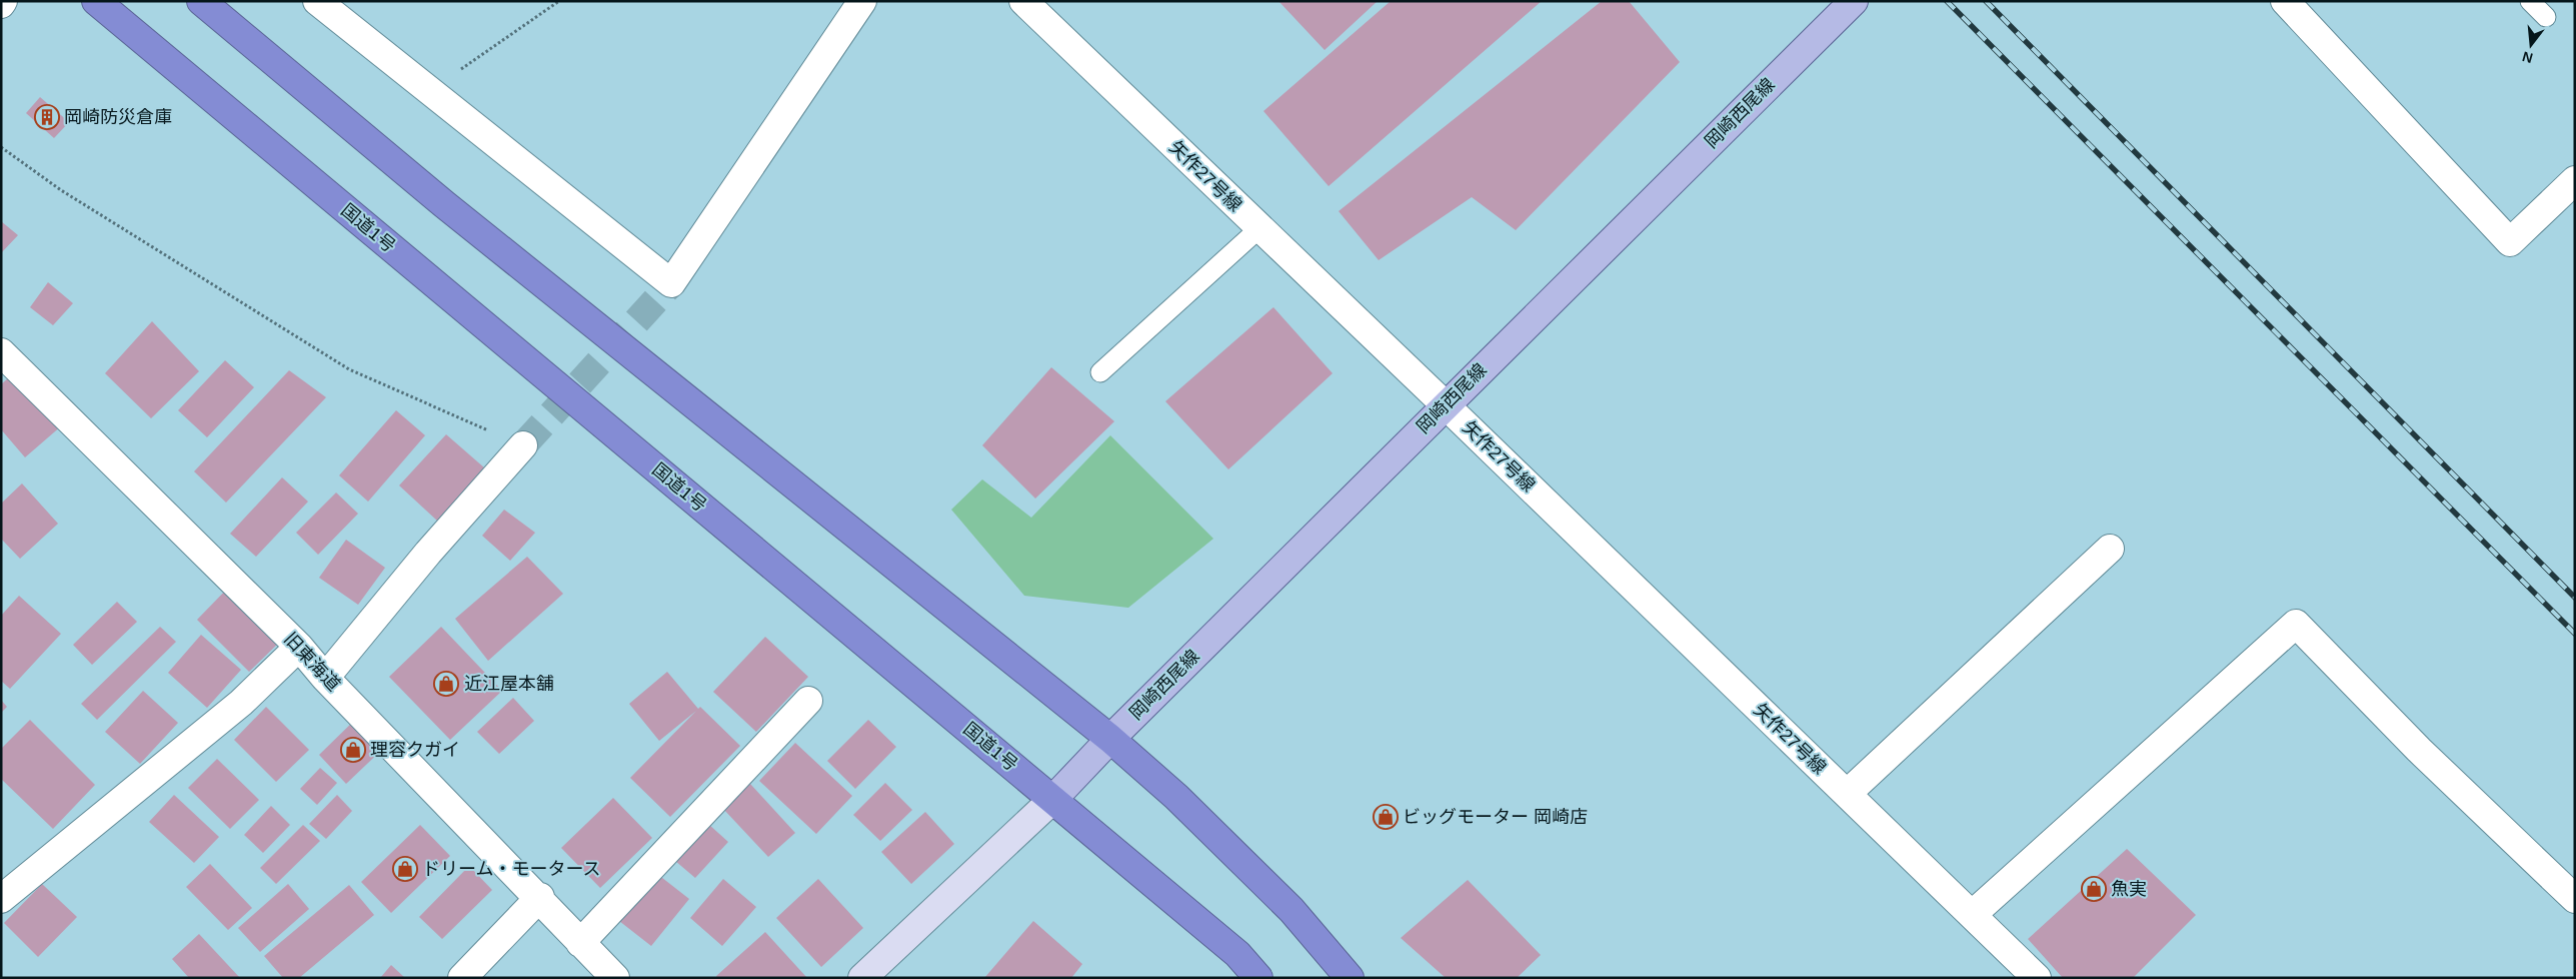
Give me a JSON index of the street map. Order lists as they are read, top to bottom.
{
  "streets": {
    "highway": ["国道1号"],
    "main road": ["岡崎西尾線"],
    "street": ["矢作27号線", "旧東海道"]
  },
  "crossings": [
    ["岡崎西尾線", "矢作27号線"],
    ["岡崎西尾線", "国道1号"]
  ],
  "places": {
    "building": ["岡崎防災倉庫"],
    "shop": [
      "近江屋本舗",
      "理容クガイ",
      "ビッグモーター 岡崎店",
      "ドリーム・モータース",
      "魚実"
    ]
  },
  "north": "bottom"
}
